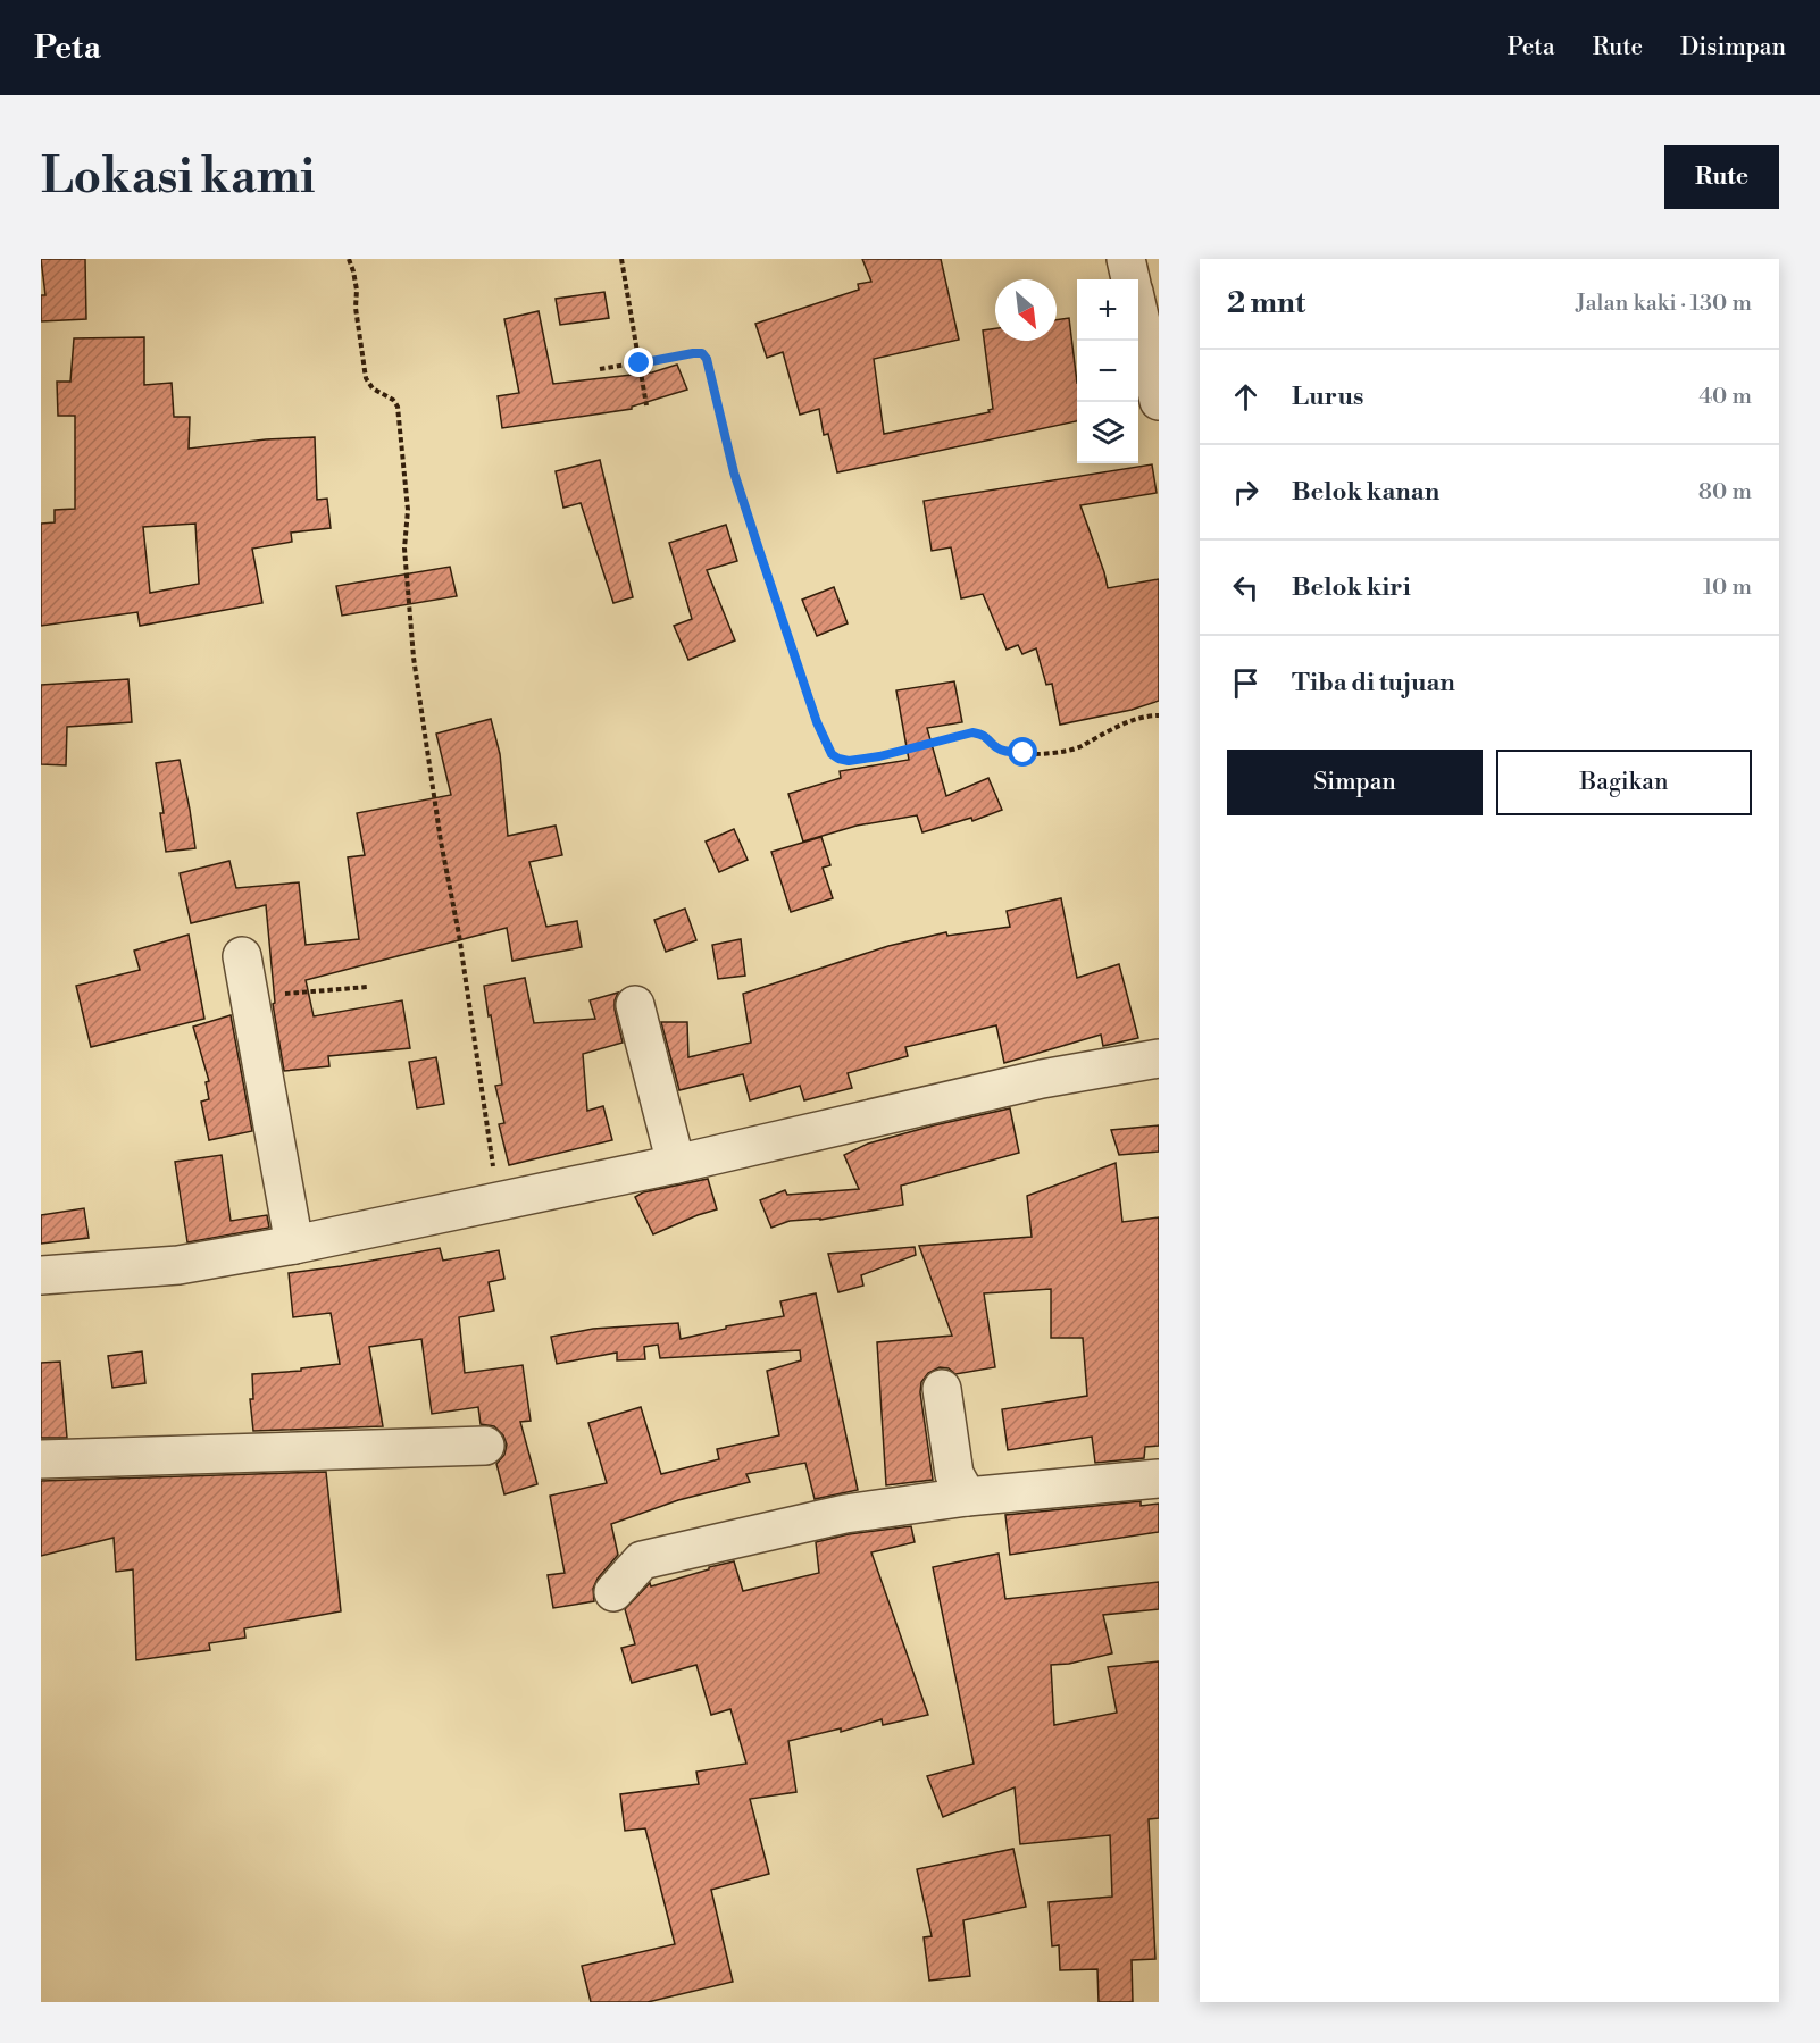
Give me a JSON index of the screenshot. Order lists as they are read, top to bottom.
{
  "north": "bottom right",
  "page": {
    "header": "Peta",
    "nav": ["Peta", "Rute", "Disimpan"],
    "buttons": [
      "Rute",
      ["Simpan", "Bagikan"]
    ],
    "title": "Lokasi kami",
    "heading": ["2 mnt", "Jalan kaki · 130 m"],
    "map_buttons": ["+", "−"],
    "list": [
      ["Lurus", "40 m"],
      ["Belok kanan", "80 m"],
      ["Belok kiri", "10 m"],
      "Tiba di tujuan"
    ]
  }
}
